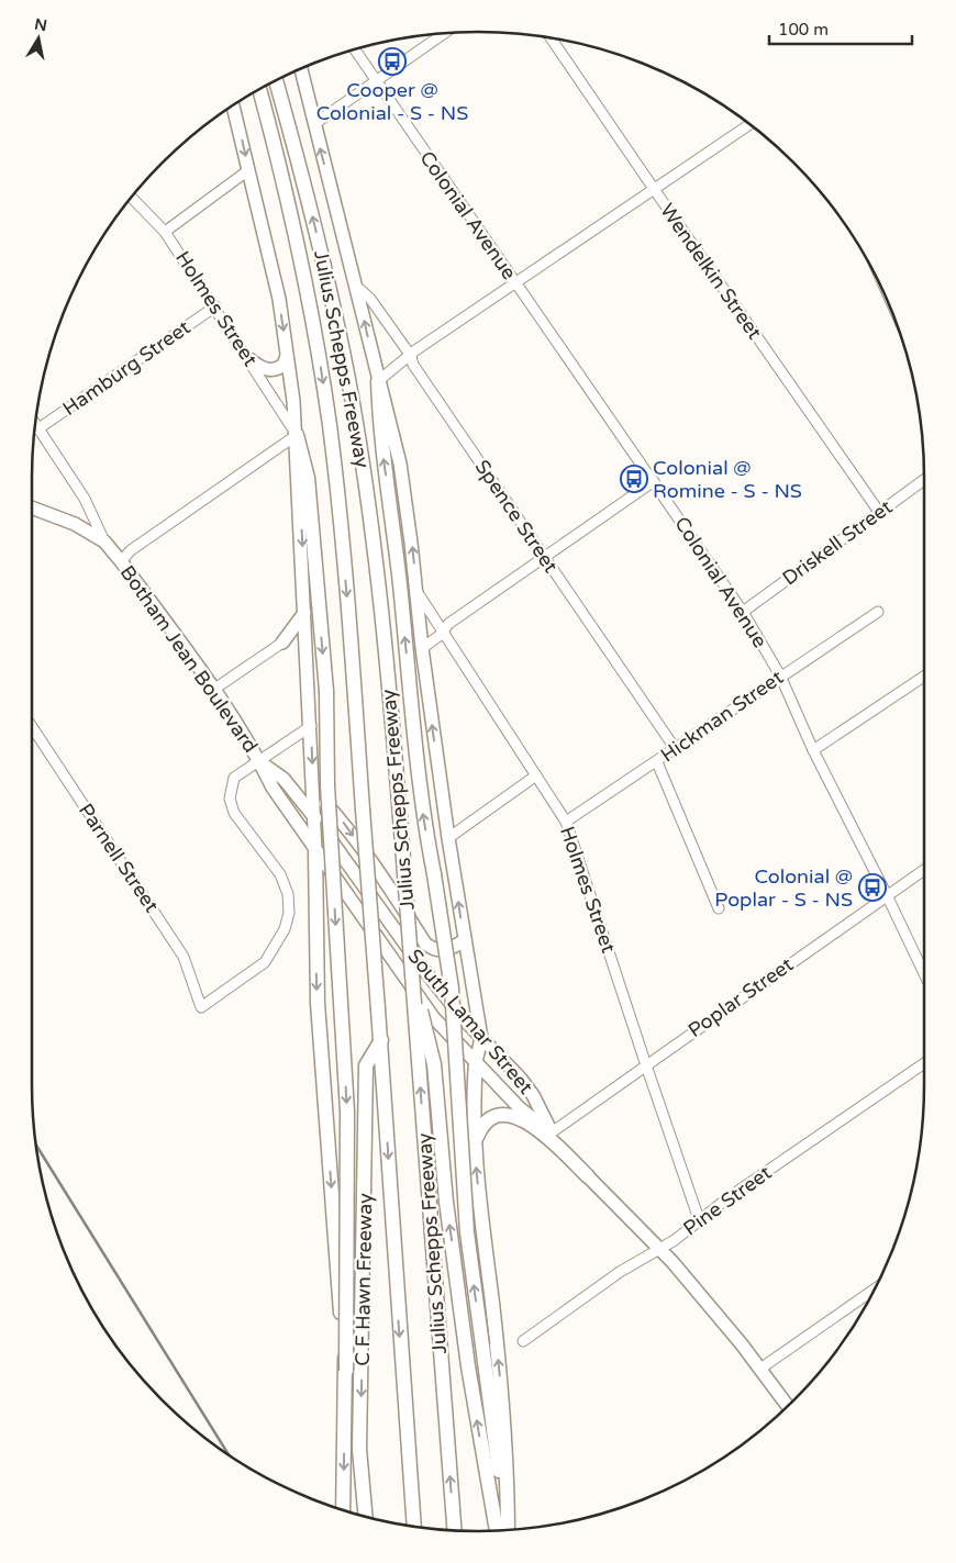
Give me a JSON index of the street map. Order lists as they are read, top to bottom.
{
  "streets": {
    "highway": ["Julius Schepps Freeway", "C F Hawn Freeway"],
    "main road": ["Botham Jean Boulevard", "South Lamar Street"],
    "street": [
      "Colonial Avenue",
      "Wendelkin Street",
      "Holmes Street",
      "Hamburg Street",
      "Spence Street",
      "Driskell Street",
      "Hickman Street",
      "Parnell Street",
      "Poplar Street",
      "Pine Street"
    ]
  },
  "crossings": [
    ["Colonial Avenue", "Driskell Street"],
    ["Colonial Avenue", "Hickman Street"],
    ["Colonial Avenue", "Poplar Street"],
    ["Wendelkin Street", "Driskell Street"],
    ["Holmes Street", "Julius Schepps Freeway"],
    ["Holmes Street", "Hamburg Street"],
    ["Holmes Street", "Hickman Street"],
    ["Holmes Street", "Poplar Street"],
    ["Holmes Street", "Pine Street"],
    ["Julius Schepps Freeway", "Spence Street"],
    ["Julius Schepps Freeway", "South Lamar Street"],
    ["Julius Schepps Freeway", "C F Hawn Freeway"],
    ["Spence Street", "Hickman Street"],
    ["Botham Jean Boulevard", "Parnell Street"],
    ["Botham Jean Boulevard", "South Lamar Street"],
    ["Parnell Street", "South Lamar Street"],
    ["Poplar Street", "South Lamar Street"],
    ["South Lamar Street", "Pine Street"]
  ],
  "places": {
    "bus stop": ["Cooper @ Colonial - S - NS", "Colonial @ Romine - S - NS", "Colonial @ Poplar - S - NS"]
  },
  "scale_bar": "100 m",
  "north": "top"
}
